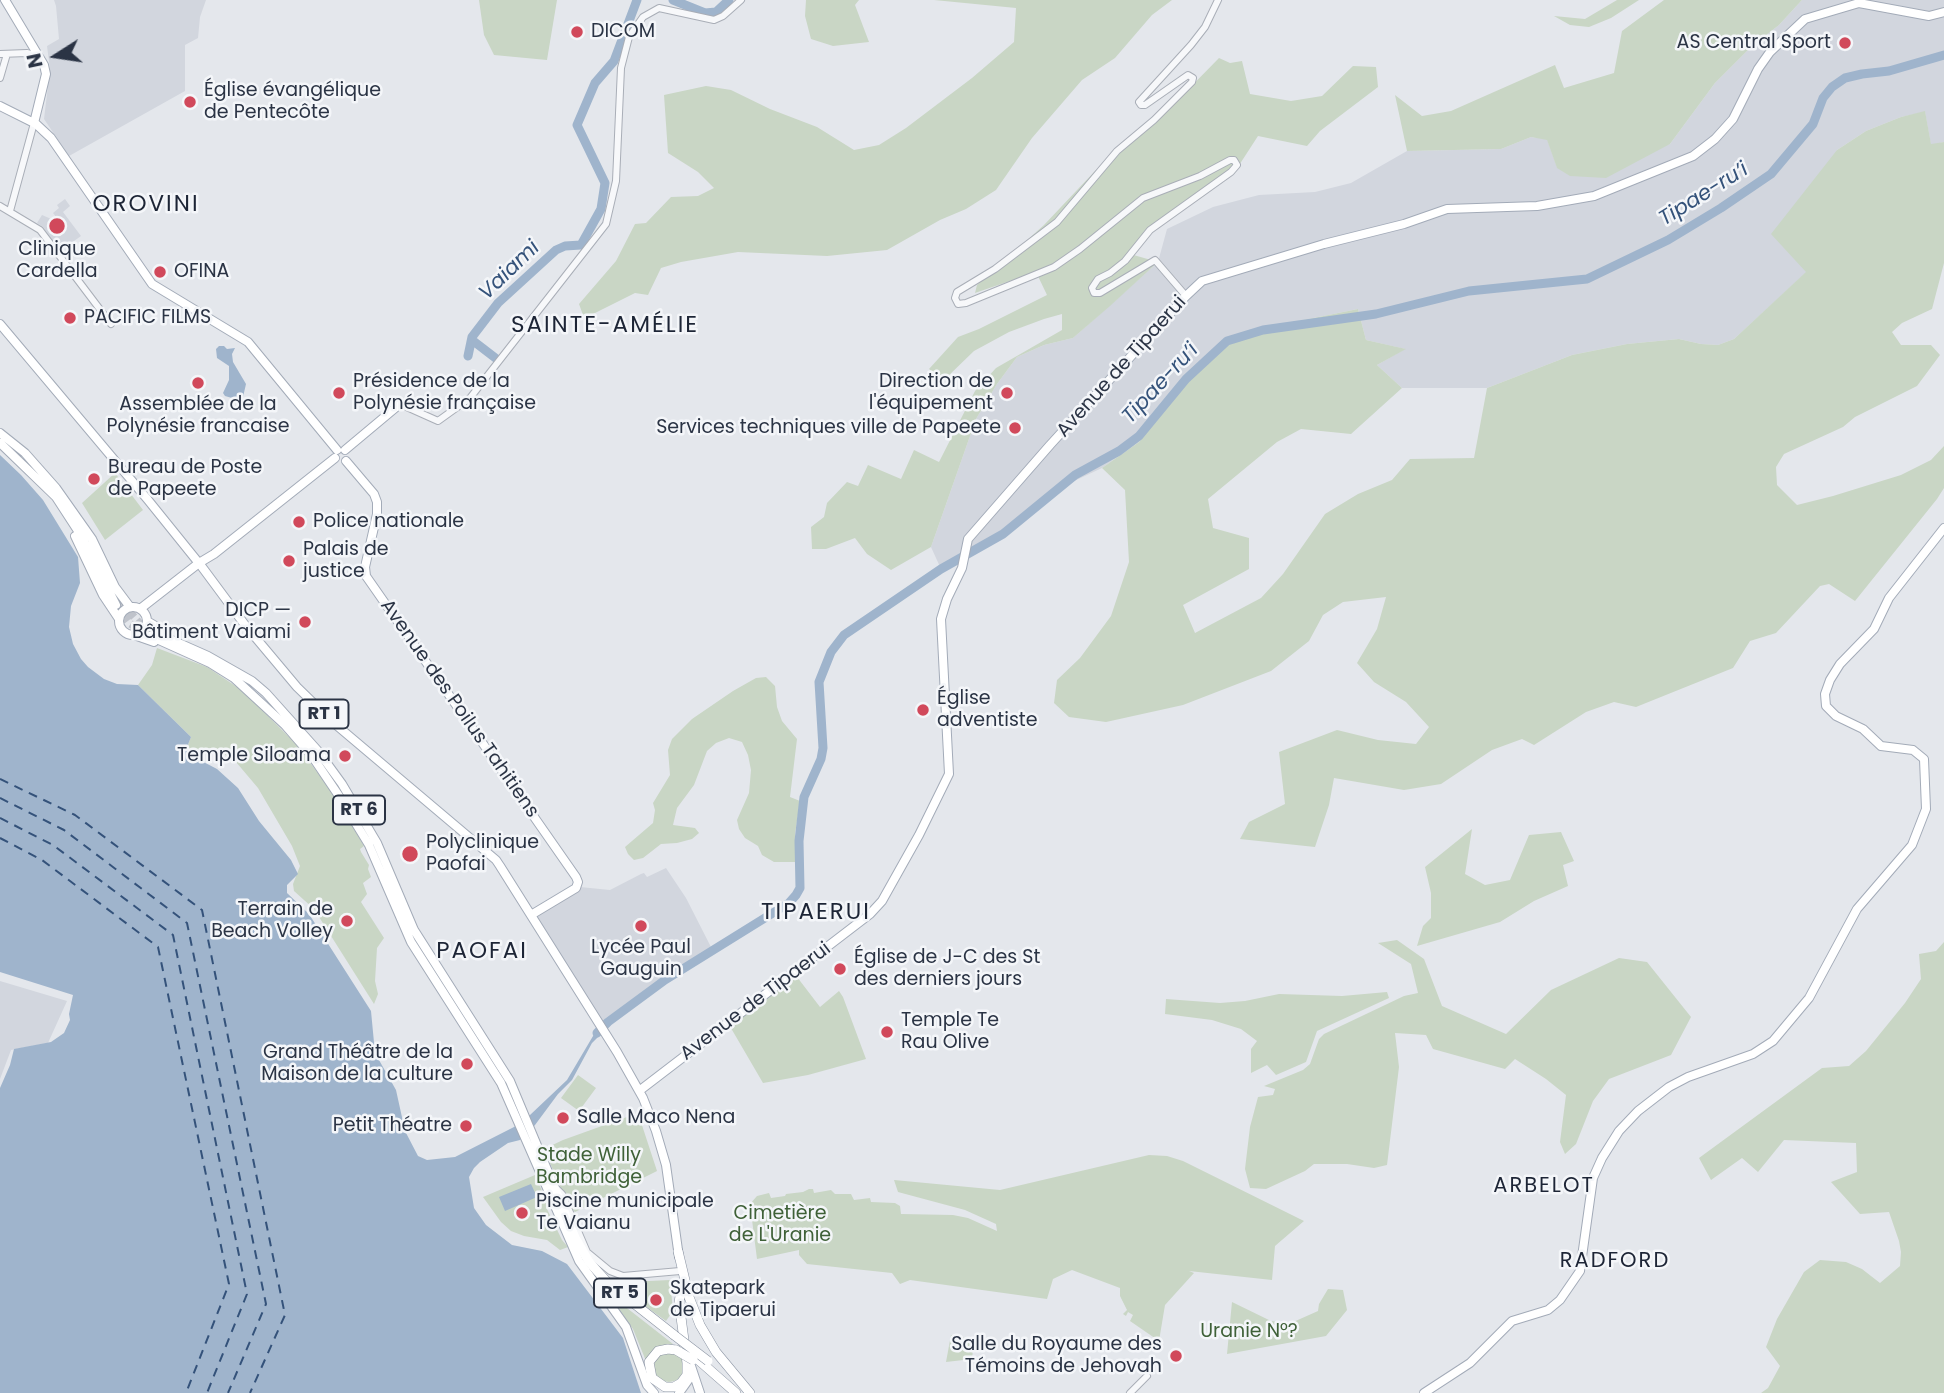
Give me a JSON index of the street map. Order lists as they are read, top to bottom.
{
  "streets": {
    "highway": ["RT 5"],
    "main road": [
      "Avenue de Tipaerui",
      "Avenue des Poilus Tahitiens",
      "RT 1",
      "RT 6"
    ]
  },
  "crossings": [
    ["Avenue de Tipaerui", "RT 1"],
    ["Avenue des Poilus Tahitiens", "RT 1"],
    ["RT 1", "RT 5"],
    ["RT 6", "RT 5"]
  ],
  "districts": [
    "OROVINI",
    "SAINTE-AMÉLIE",
    "TIPAERUI",
    "PAOFAI",
    "ARBELOT",
    "RADFORD"
  ],
  "water": ["Tipae-ru’i", "Vaiami"],
  "parks": ["Stade Willy Bambridge", "Cimetière de L'Uranie", "Uranie N°?"],
  "places": [
    "DICOM",
    "AS Central Sport",
    "Église évangélique de Pentecôte",
    "Clinique Cardella",
    "OFINA",
    "PACIFIC FILMS",
    "Assemblée de la Polynésie francaise",
    "Présidence de la Polynésie française",
    "Direction de l'équipement",
    "Services techniques ville de Papeete",
    "Bureau de Poste de Papeete",
    "Police nationale",
    "Palais de justice",
    "DICP — Bâtiment Vaiami",
    "Église adventiste",
    "Temple Siloama",
    "Polyclinique Paofai",
    "Terrain de Beach Volley",
    "Lycée Paul Gauguin",
    "Église de J-C des St des derniers jours",
    "Temple Te Rau Olive",
    "Grand Théâtre de la Maison de la culture",
    "Salle Maco Nena",
    "Petit Théatre",
    "Piscine municipale Te Vaianu",
    "Skatepark de Tipaerui",
    "Salle du Royaume des Témoins de Jehovah"
  ],
  "north": "left"
}
